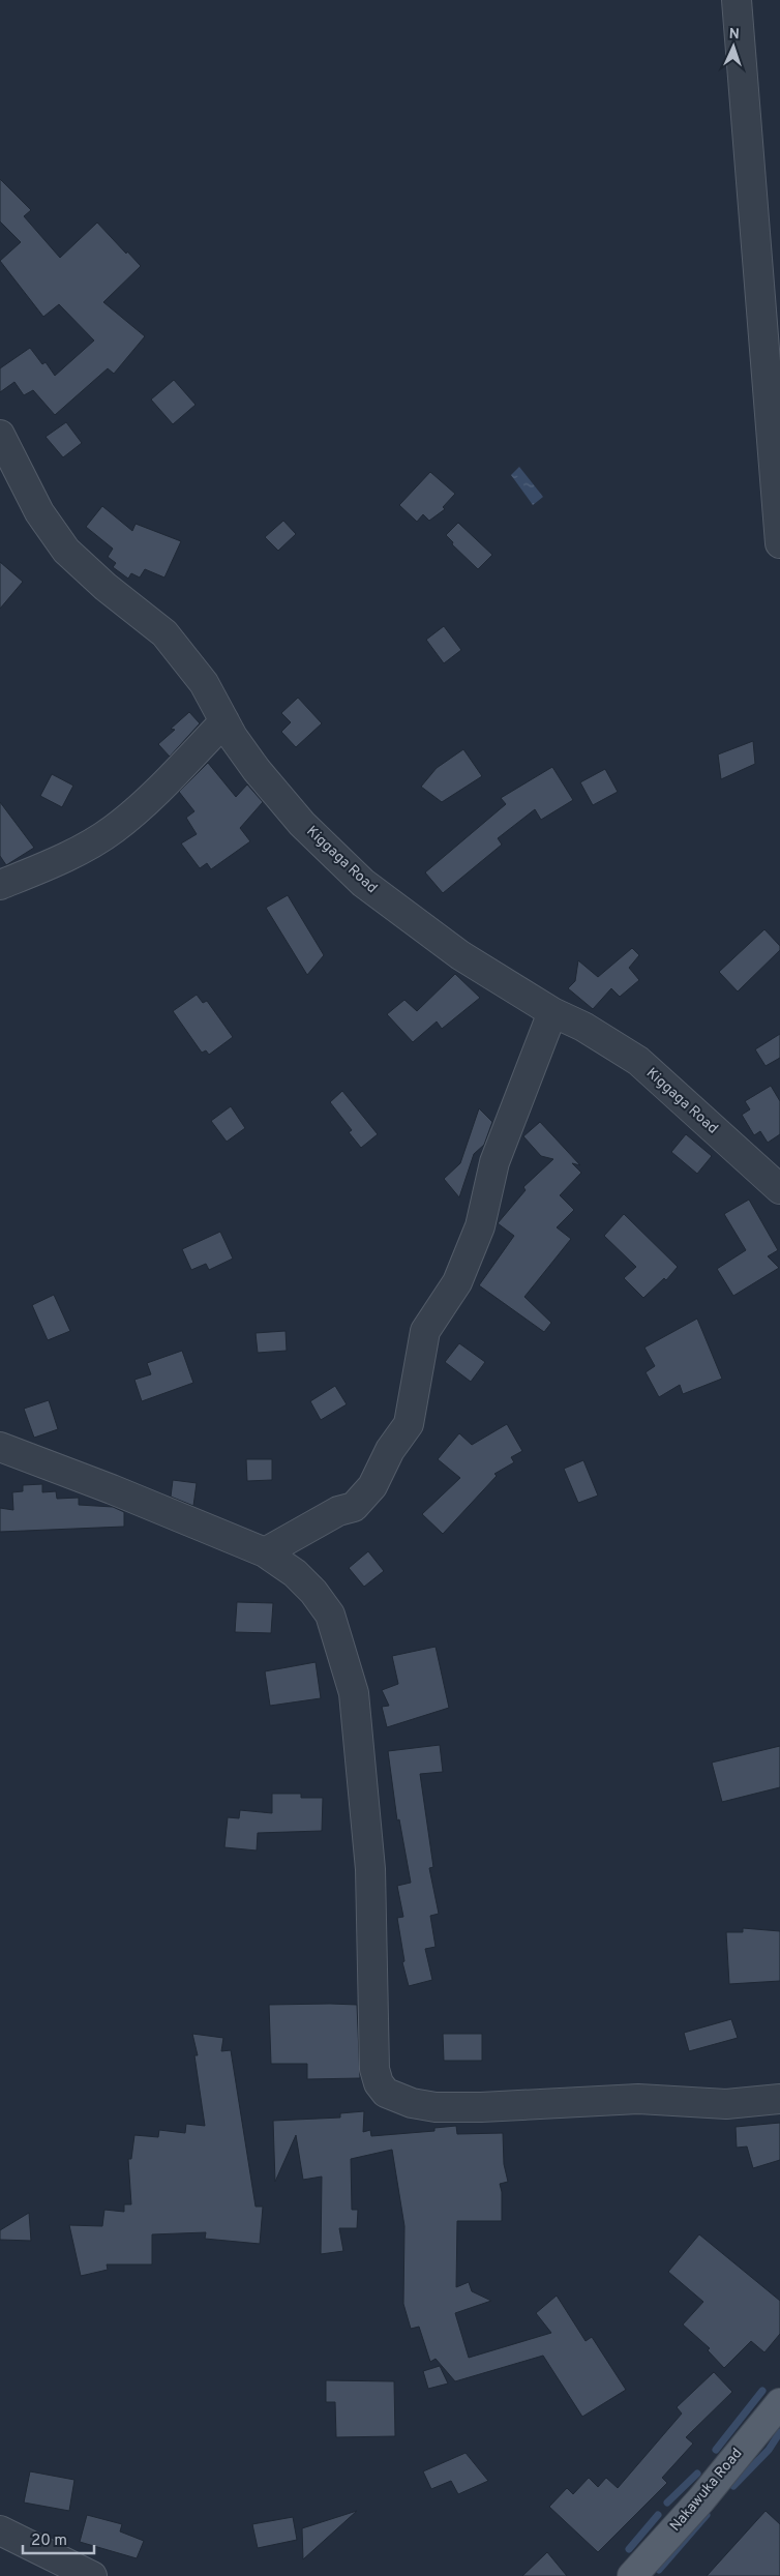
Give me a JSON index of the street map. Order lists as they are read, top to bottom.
{
  "streets": {
    "main road": ["Nakawuka Road"],
    "street": ["Kiggaga Road"]
  },
  "scale_bar": "20 m",
  "north": "top"
}
